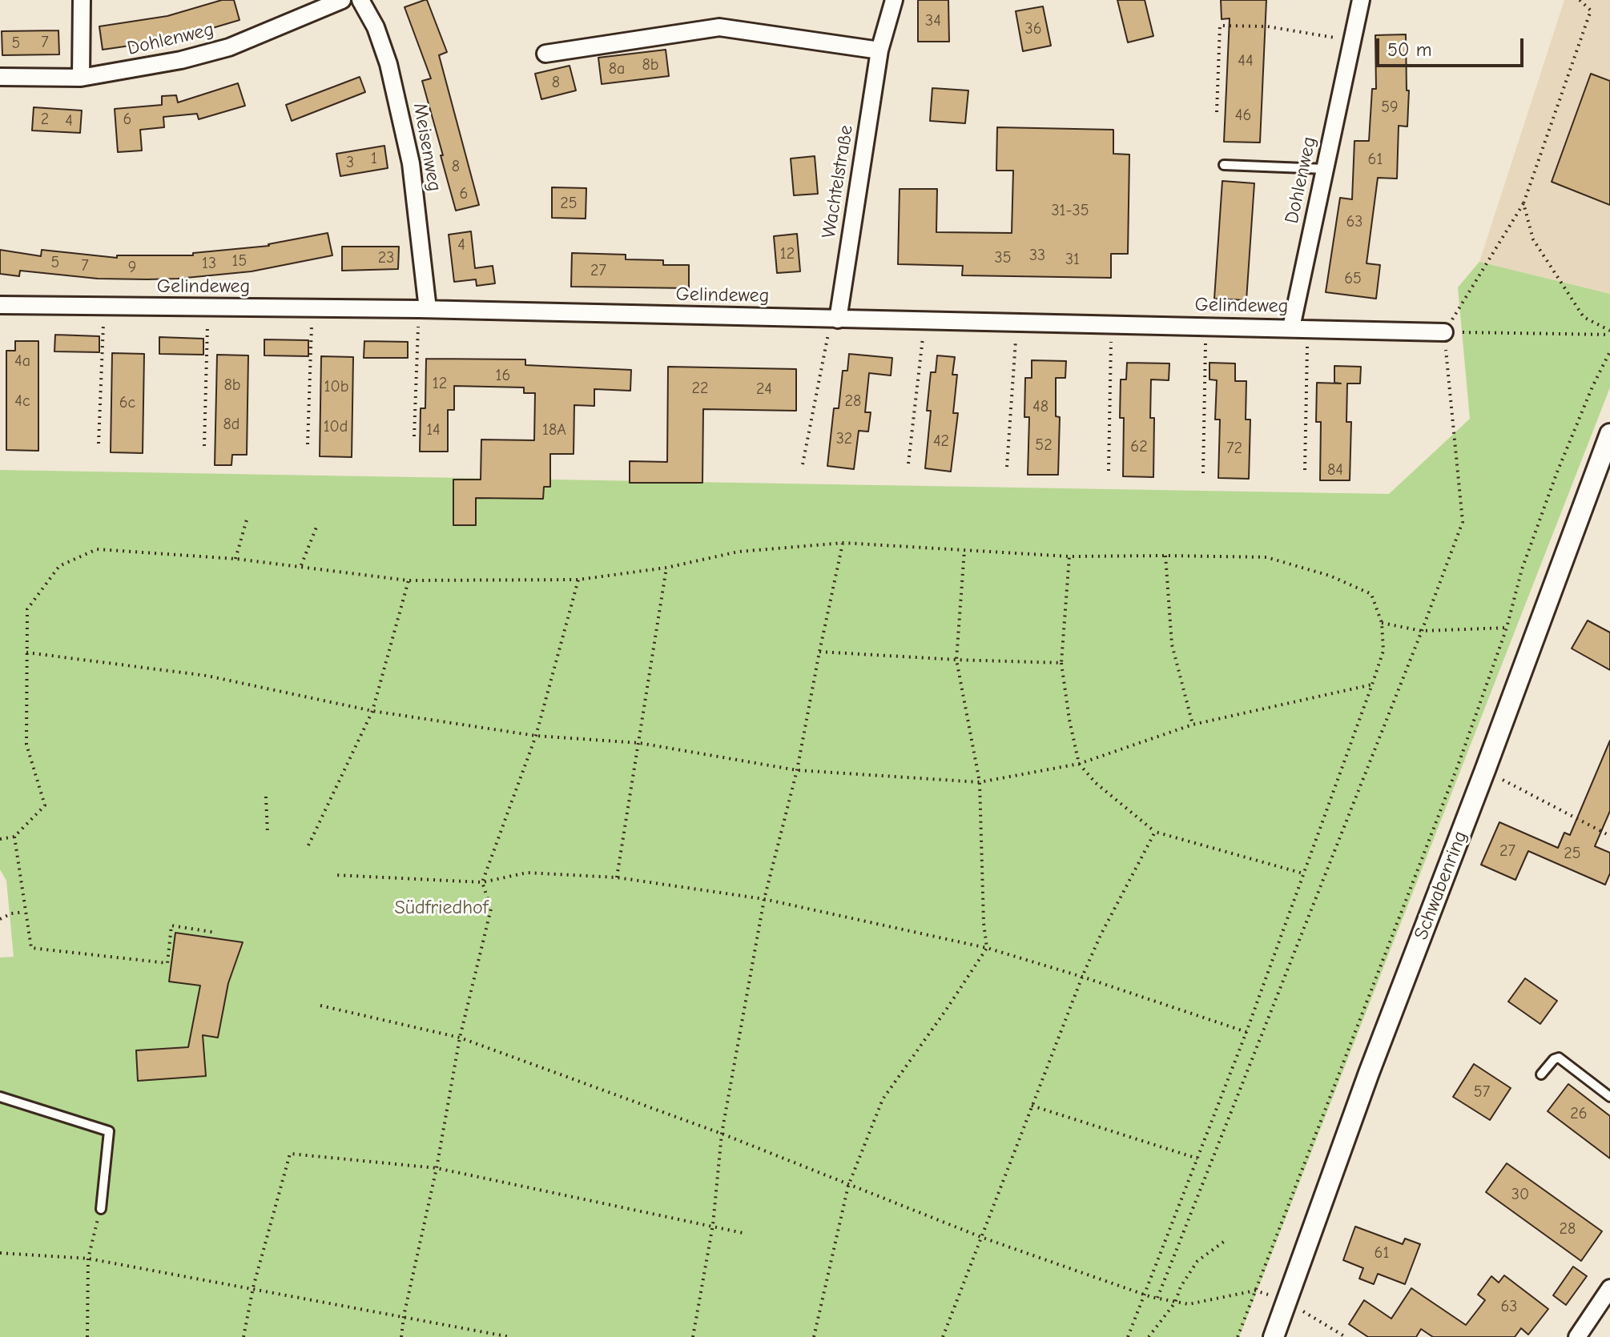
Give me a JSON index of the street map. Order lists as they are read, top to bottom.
{
  "streets": {
    "street": [
      "Dohlenweg",
      "Meisenweg",
      "Wachtelstraße",
      "Gelindeweg",
      "Schwabenring"
    ]
  },
  "crossings": [
    ["Dohlenweg", "Gelindeweg"],
    ["Meisenweg", "Gelindeweg"],
    ["Wachtelstraße", "Gelindeweg"]
  ],
  "parks": ["Südfriedhof"],
  "house_numbers": [
    "34",
    "36",
    "7",
    "5",
    "44",
    "8b",
    "8a",
    "8",
    "59",
    "46",
    "2",
    "6",
    "4",
    "1",
    "61",
    "3",
    "8",
    "6",
    "25",
    "31-35",
    "63",
    "4",
    "12",
    "33",
    "23",
    "35",
    "31",
    "15",
    "5",
    "13",
    "7",
    "9",
    "27",
    "65",
    "4a",
    "16",
    "12",
    "8b",
    "10b",
    "22",
    "24",
    "4c",
    "28",
    "6c",
    "48",
    "8d",
    "10d",
    "14",
    "18A",
    "32",
    "42",
    "52",
    "62",
    "72",
    "84",
    "27",
    "25",
    "57",
    "26",
    "30",
    "28",
    "61",
    "63"
  ],
  "scale_bar": "50 m"
}
